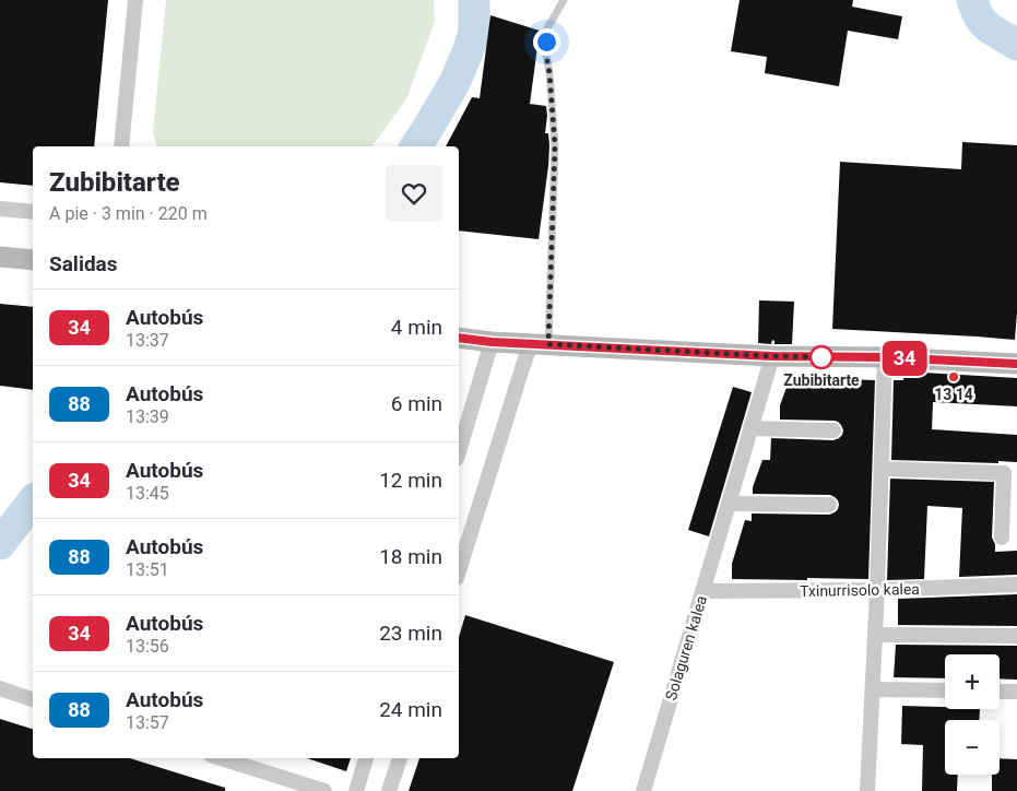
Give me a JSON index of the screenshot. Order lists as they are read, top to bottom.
{
  "streets": {
    "street": ["Txinurrisolo kalea", "Solaguren kalea"]
  },
  "crossings": [
    ["Txinurrisolo kalea", "Solaguren kalea"]
  ],
  "places": ["Zubibitarte", "13 14"],
  "lines": ["bus line 34"],
  "page": {
    "on_map": "34",
    "heading": [
      ["Zubibitarte", "A pie · 3 min · 220 m"],
      "Salidas"
    ],
    "list": [
      {
        "mark": "34",
        "name": "Autobús",
        "note": "13:37",
        "value": "4 min"
      },
      {
        "mark": "88",
        "name": "Autobús",
        "note": "13:39",
        "value": "6 min"
      },
      {
        "mark": "34",
        "name": "Autobús",
        "note": "13:45",
        "value": "12 min"
      },
      {
        "mark": "88",
        "name": "Autobús",
        "note": "13:51",
        "value": "18 min"
      },
      {
        "mark": "34",
        "name": "Autobús",
        "note": "13:56",
        "value": "23 min"
      },
      {
        "mark": "88",
        "name": "Autobús",
        "note": "13:57",
        "value": "24 min"
      }
    ],
    "map_buttons": ["+", "−"]
  }
}
